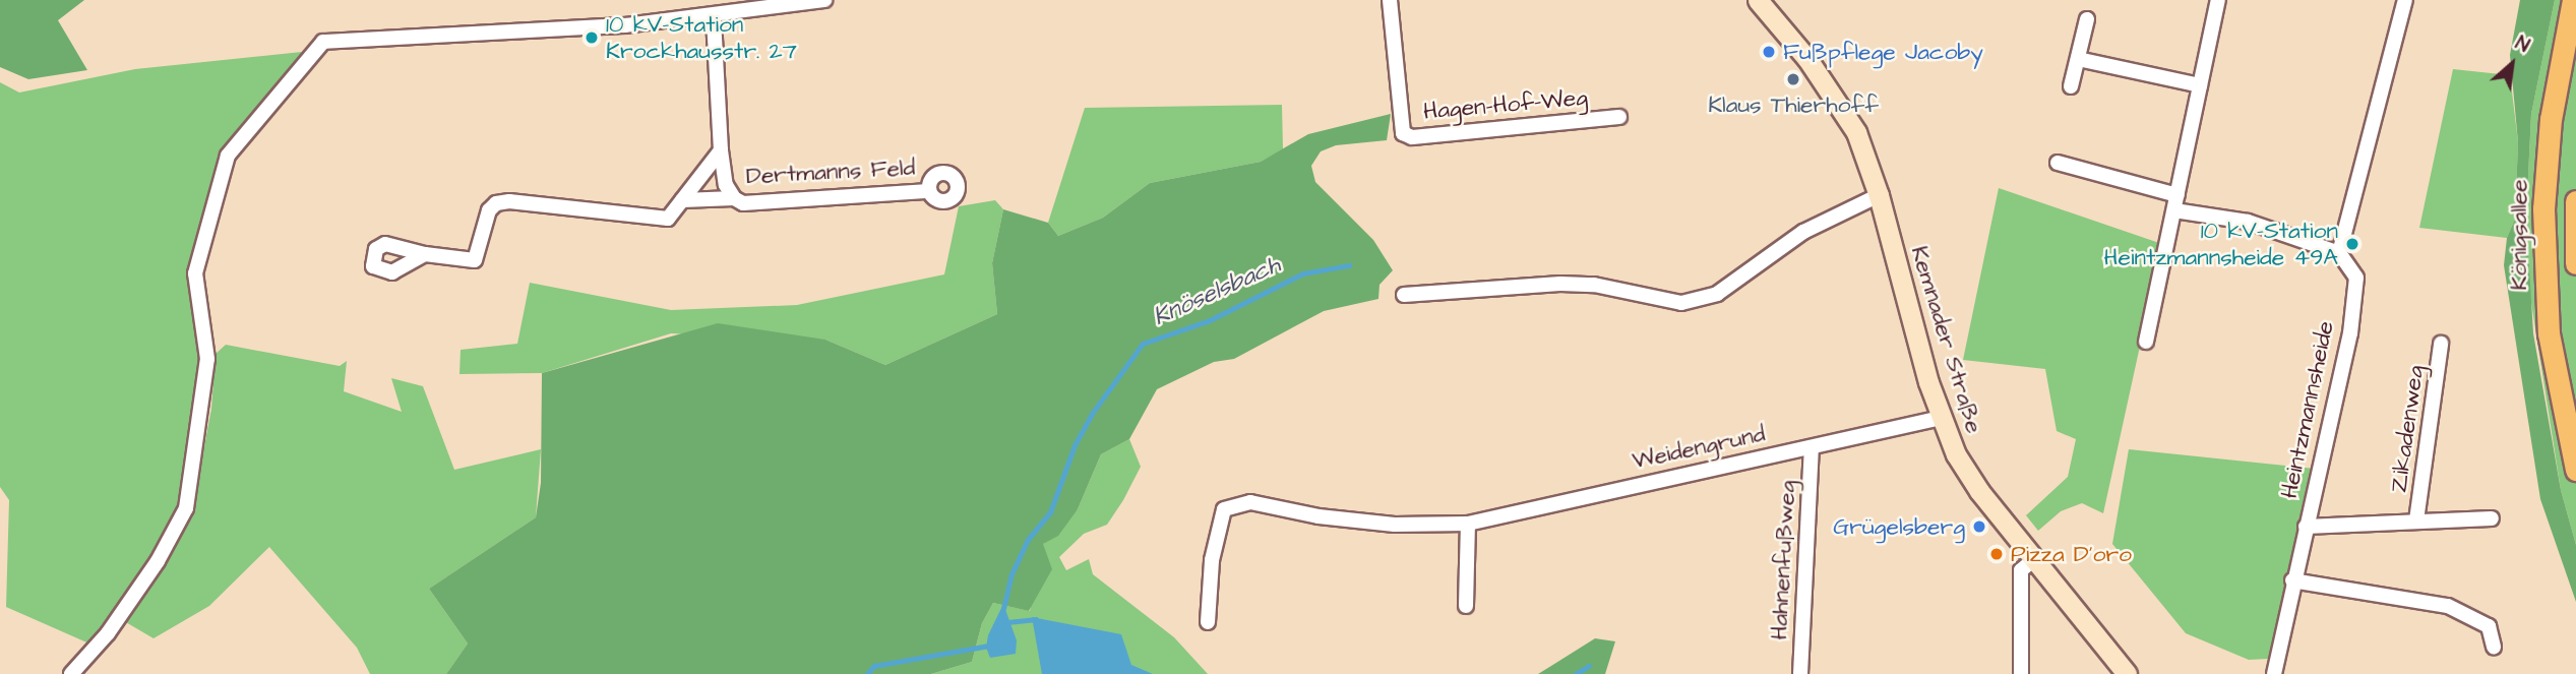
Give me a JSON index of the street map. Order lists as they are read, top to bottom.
{
  "streets": {
    "main road": ["Königsallee"],
    "street": [
      "Hagen-Hof-Weg",
      "Dertmanns Feld",
      "Kemnader Straße",
      "Heintzmannsheide",
      "Zikadenweg",
      "Weidengrund",
      "Hahnenfußweg"
    ]
  },
  "crossings": [
    ["Kemnader Straße", "Weidengrund"],
    ["Heintzmannsheide", "Zikadenweg"],
    ["Weidengrund", "Hahnenfußweg"]
  ],
  "water": ["Knöselsbach"],
  "places": [
    "10 kV-Station Krockhausstr. 27",
    "Fußpflege Jacoby",
    "Klaus Thierhoff",
    "10 kV-Station Heintzmannsheide 49A",
    "Grügelsberg",
    "Pizza D'oro"
  ],
  "north": "top right"
}
